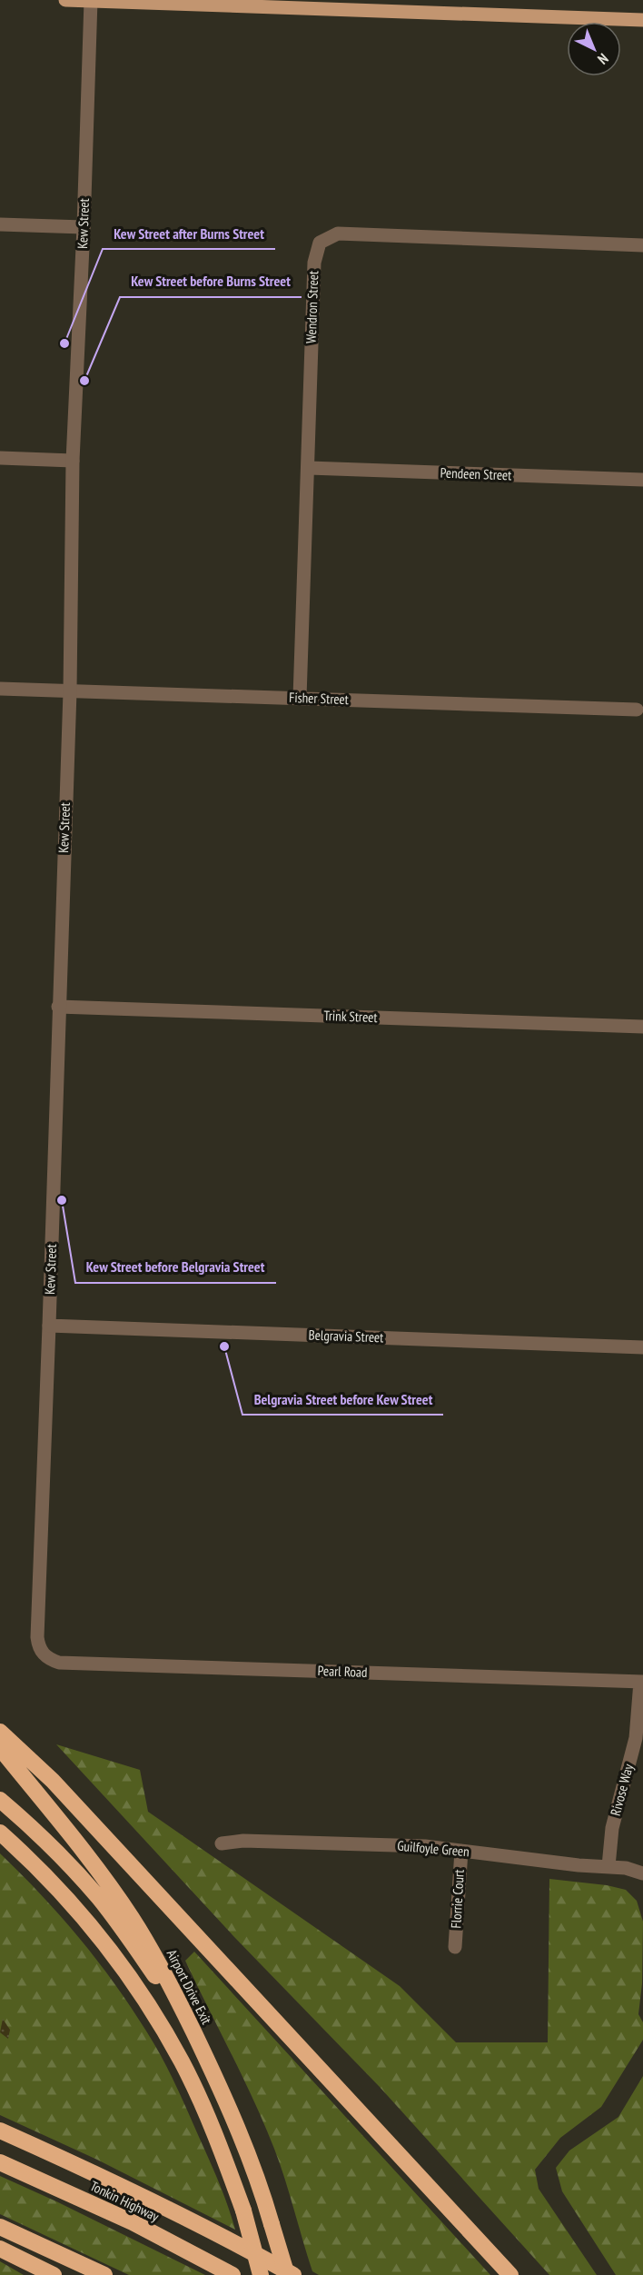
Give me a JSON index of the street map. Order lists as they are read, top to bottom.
{
  "streets": {
    "highway": ["Airport Drive Exit", "Tonkin Highway"],
    "street": [
      "Kew Street",
      "Wendron Street",
      "Pendeen Street",
      "Fisher Street",
      "Trink Street",
      "Belgravia Street",
      "Pearl Road",
      "Rivose Way",
      "Guilfoyle Green",
      "Florrie Court"
    ]
  },
  "crossings": [
    ["Kew Street", "Fisher Street"],
    ["Kew Street", "Trink Street"],
    ["Kew Street", "Belgravia Street"],
    ["Kew Street", "Pearl Road"],
    ["Wendron Street", "Pendeen Street"],
    ["Wendron Street", "Fisher Street"],
    ["Pearl Road", "Rivose Way"],
    ["Rivose Way", "Guilfoyle Green"],
    ["Guilfoyle Green", "Florrie Court"]
  ],
  "places": [
    "Kew Street after Burns Street",
    "Kew Street before Burns Street",
    "Kew Street before Belgravia Street",
    "Belgravia Street before Kew Street"
  ],
  "north": "bottom right"
}
